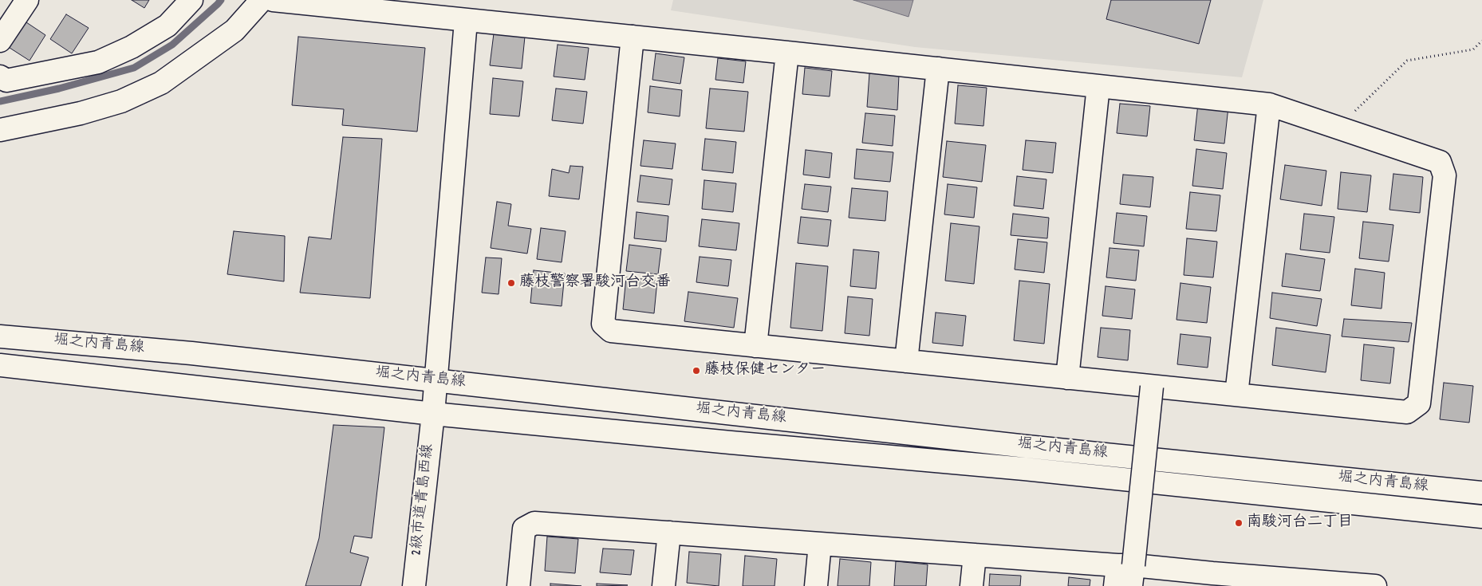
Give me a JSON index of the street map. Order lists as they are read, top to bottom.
{
  "streets": {
    "street": ["堀之内青島線", "2級市道青島西線"]
  },
  "crossings": [
    ["堀之内青島線", "2級市道青島西線"]
  ],
  "places": ["藤枝警察署駿河台交番", "藤枝保健センター", "南駿河台二丁目"]
}
